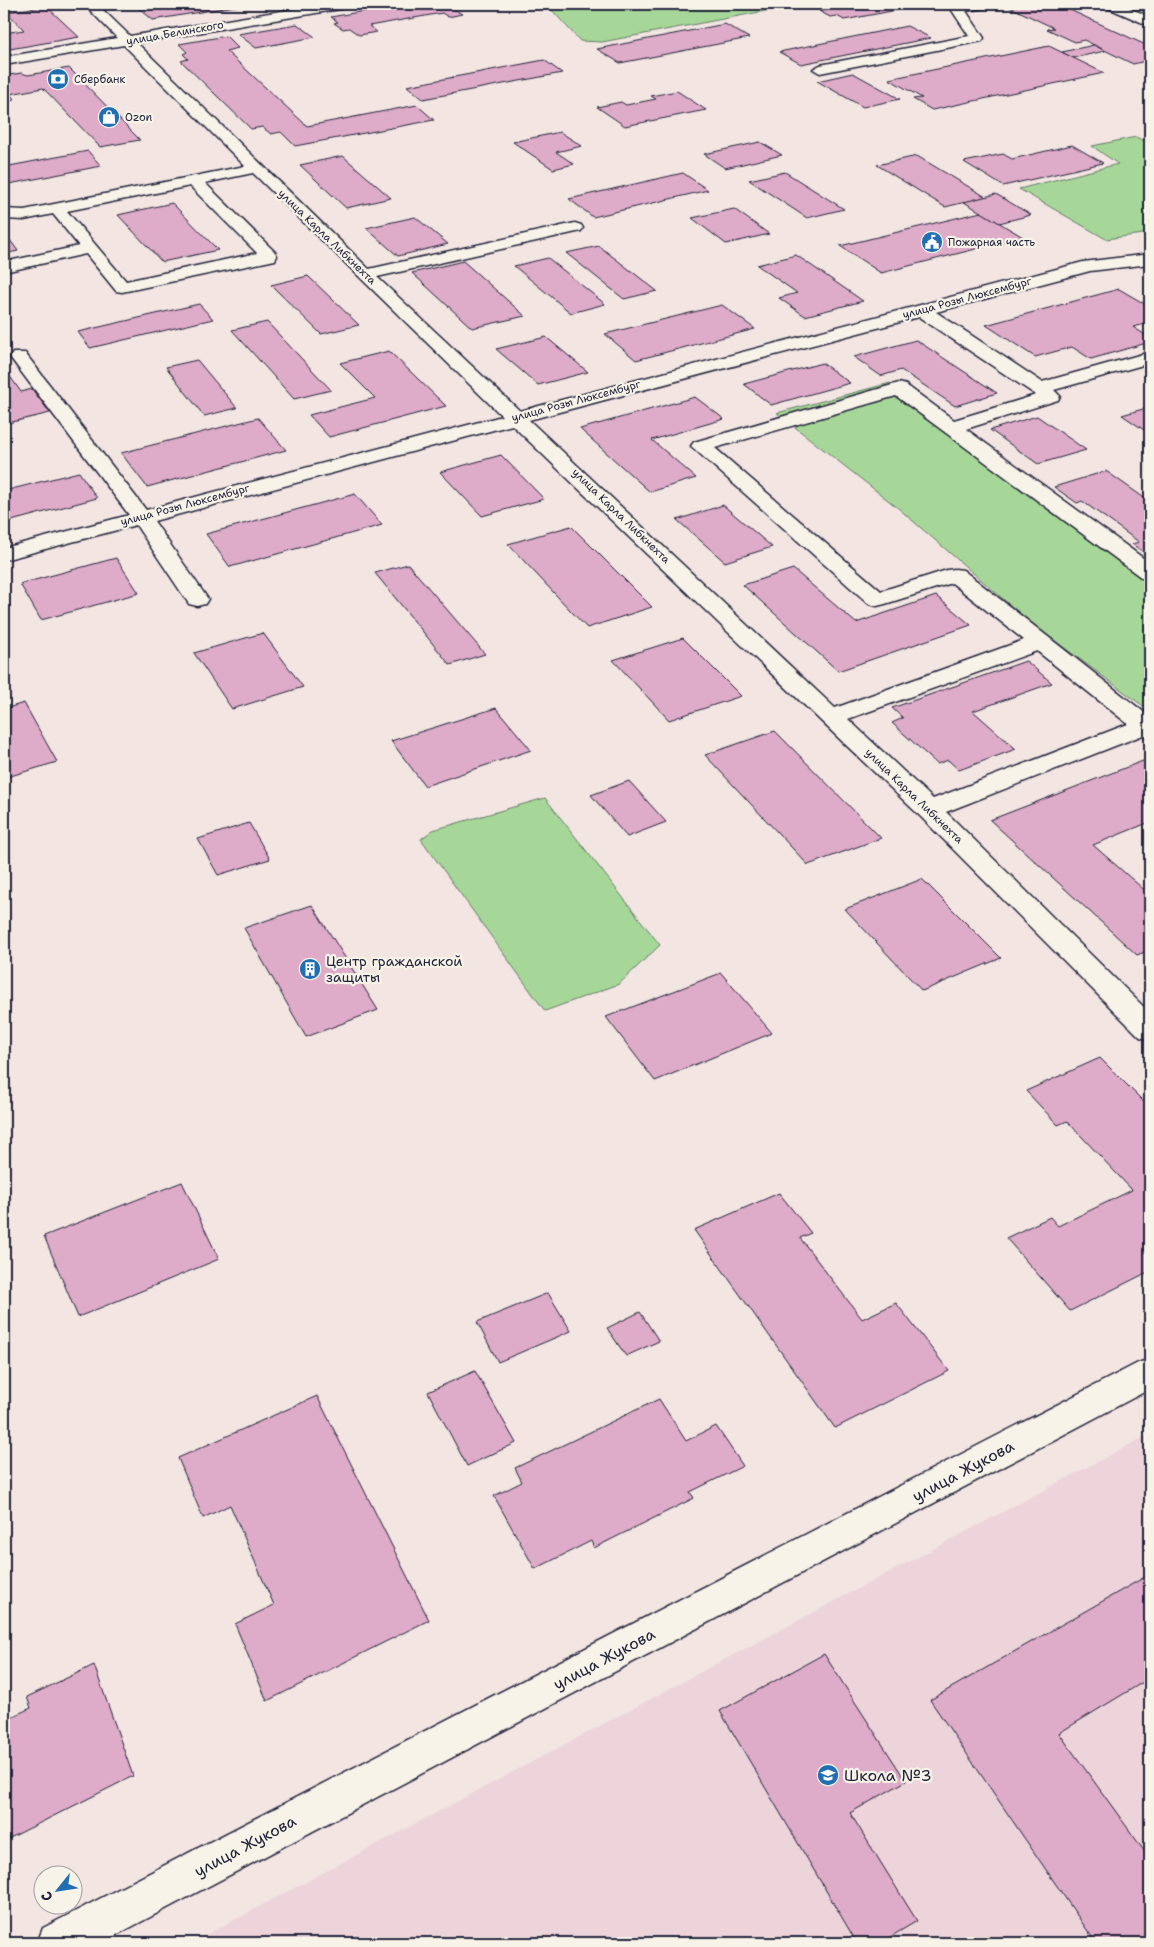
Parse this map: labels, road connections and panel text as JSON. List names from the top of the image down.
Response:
{
  "streets": {
    "street": [
      "улица Белинского",
      "улица Карла Либкнехта",
      "улица Розы Люксембург",
      "улица Жукова"
    ]
  },
  "crossings": [
    ["улица Белинского", "улица Карла Либкнехта"],
    ["улица Карла Либкнехта", "улица Розы Люксембург"]
  ],
  "places": {
    "bank": ["Сбербанк"],
    "shop": ["Ozon"],
    "public building": ["Пожарная часть"],
    "building": ["Центр гражданской защиты"],
    "school or university": ["Школа №3"]
  },
  "north": "bottom left"
}
